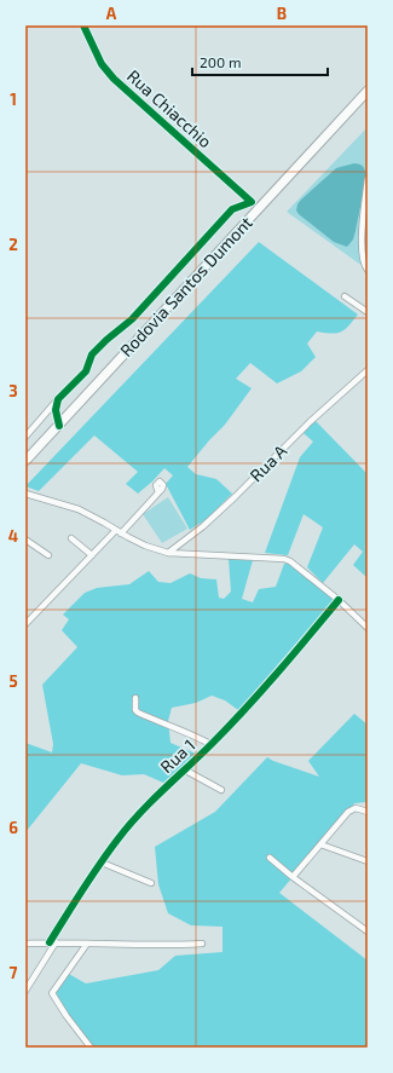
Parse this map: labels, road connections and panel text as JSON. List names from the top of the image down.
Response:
{
  "streets": {
    "highway": ["Rodovia Santos Dumont"],
    "street": ["Rua Chiacchio", "Rua A", "Rua 1"]
  },
  "scale_bar": "200 m",
  "grid": {
    "columns": ["A", "B"],
    "rows": [
      "1",
      "2",
      "3",
      "4",
      "5",
      "6",
      "7"
    ]
  }
}
